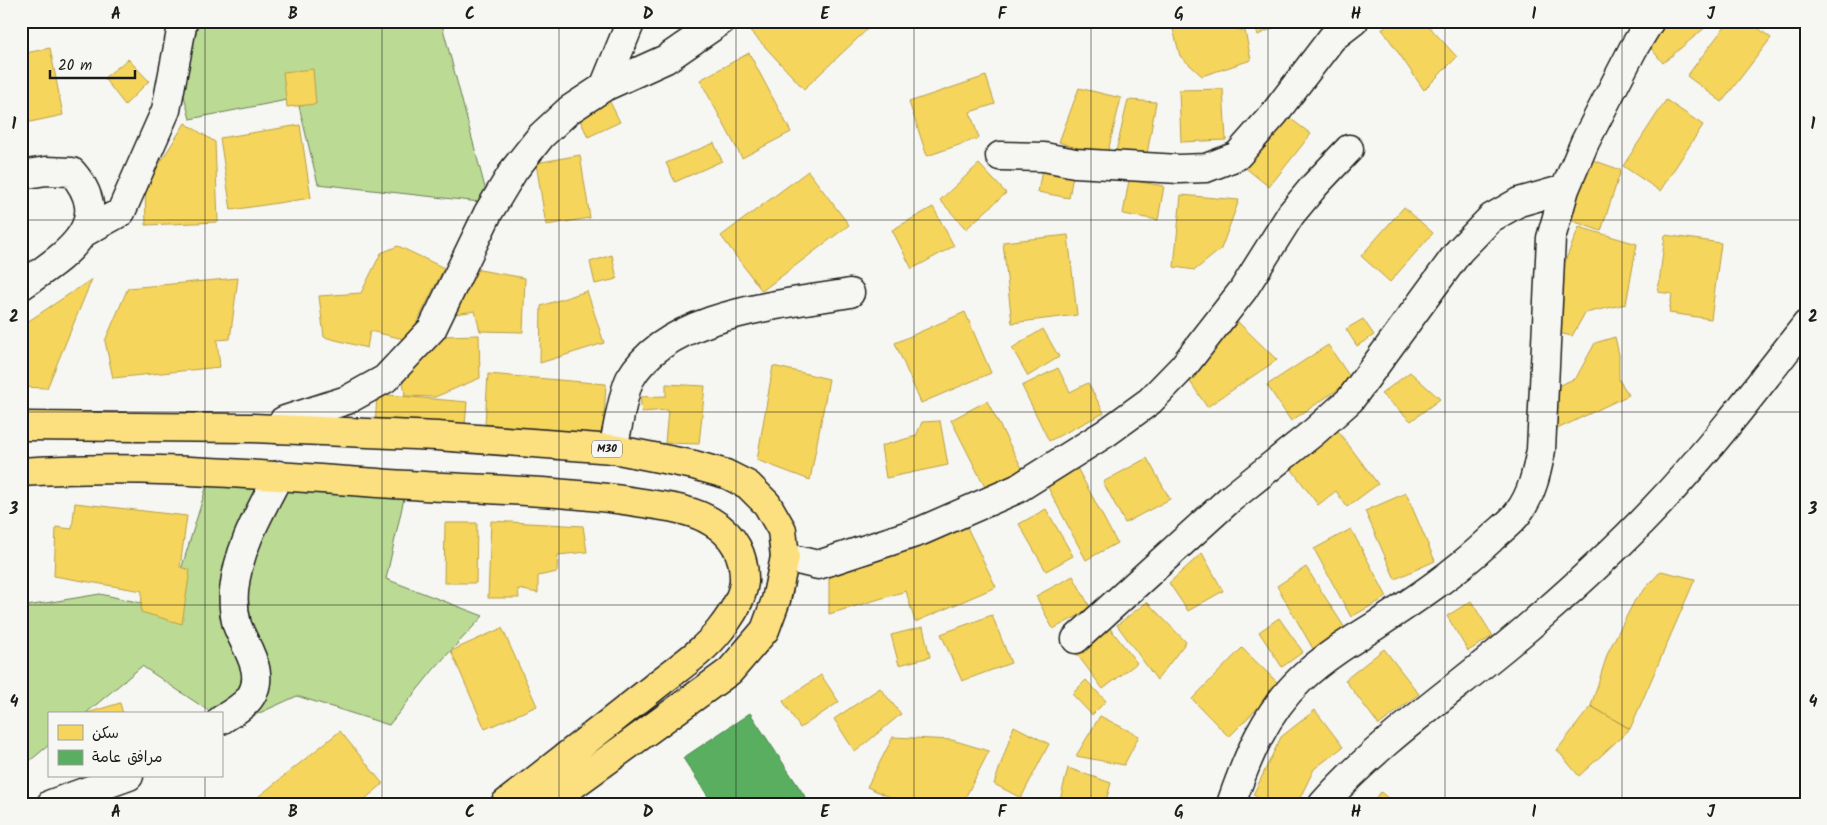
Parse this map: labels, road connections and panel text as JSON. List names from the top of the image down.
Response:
{
  "streets": {
    "highway": ["M30"]
  },
  "legend": ["سكن", "مرافق عامة"],
  "scale_bar": "20 m",
  "grid": {
    "columns": [
      "A",
      "B",
      "C",
      "D",
      "E",
      "F",
      "G",
      "H",
      "I",
      "J"
    ],
    "rows": [
      "1",
      "2",
      "3",
      "4"
    ]
  }
}
